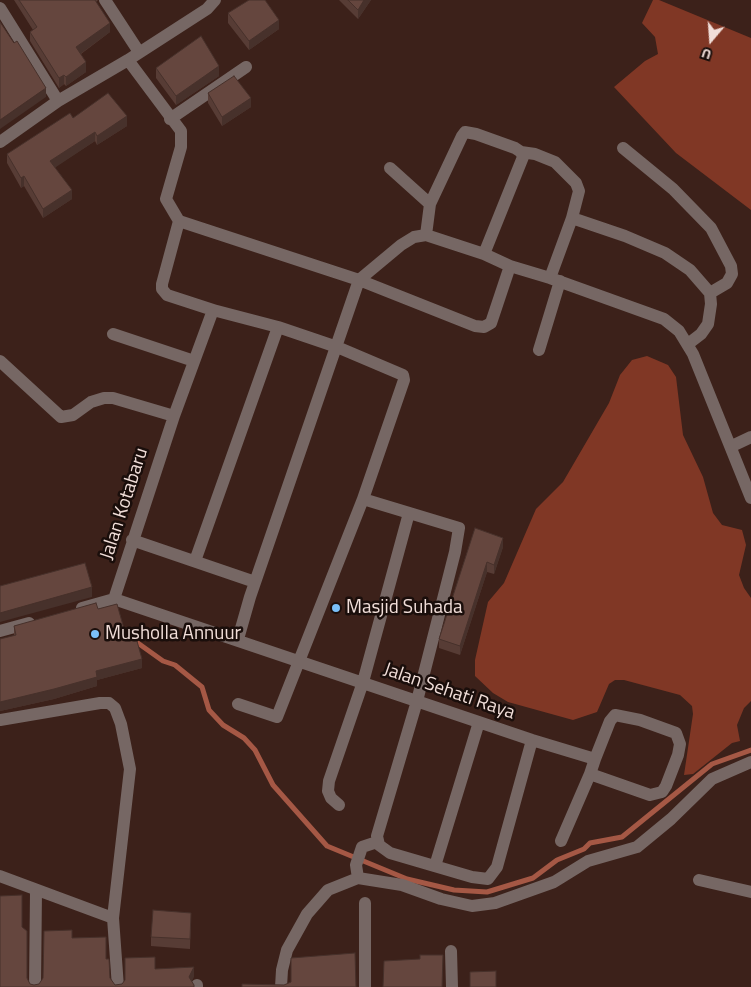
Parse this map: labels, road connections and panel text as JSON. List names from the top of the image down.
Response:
{
  "streets": {
    "street": ["Jalan Kotabaru", "Jalan Sehati Raya"]
  },
  "crossings": [
    ["Jalan Kotabaru", "Jalan Sehati Raya"]
  ],
  "places": ["Masjid Suhada", "Musholla Annuur"],
  "north": "bottom"
}
